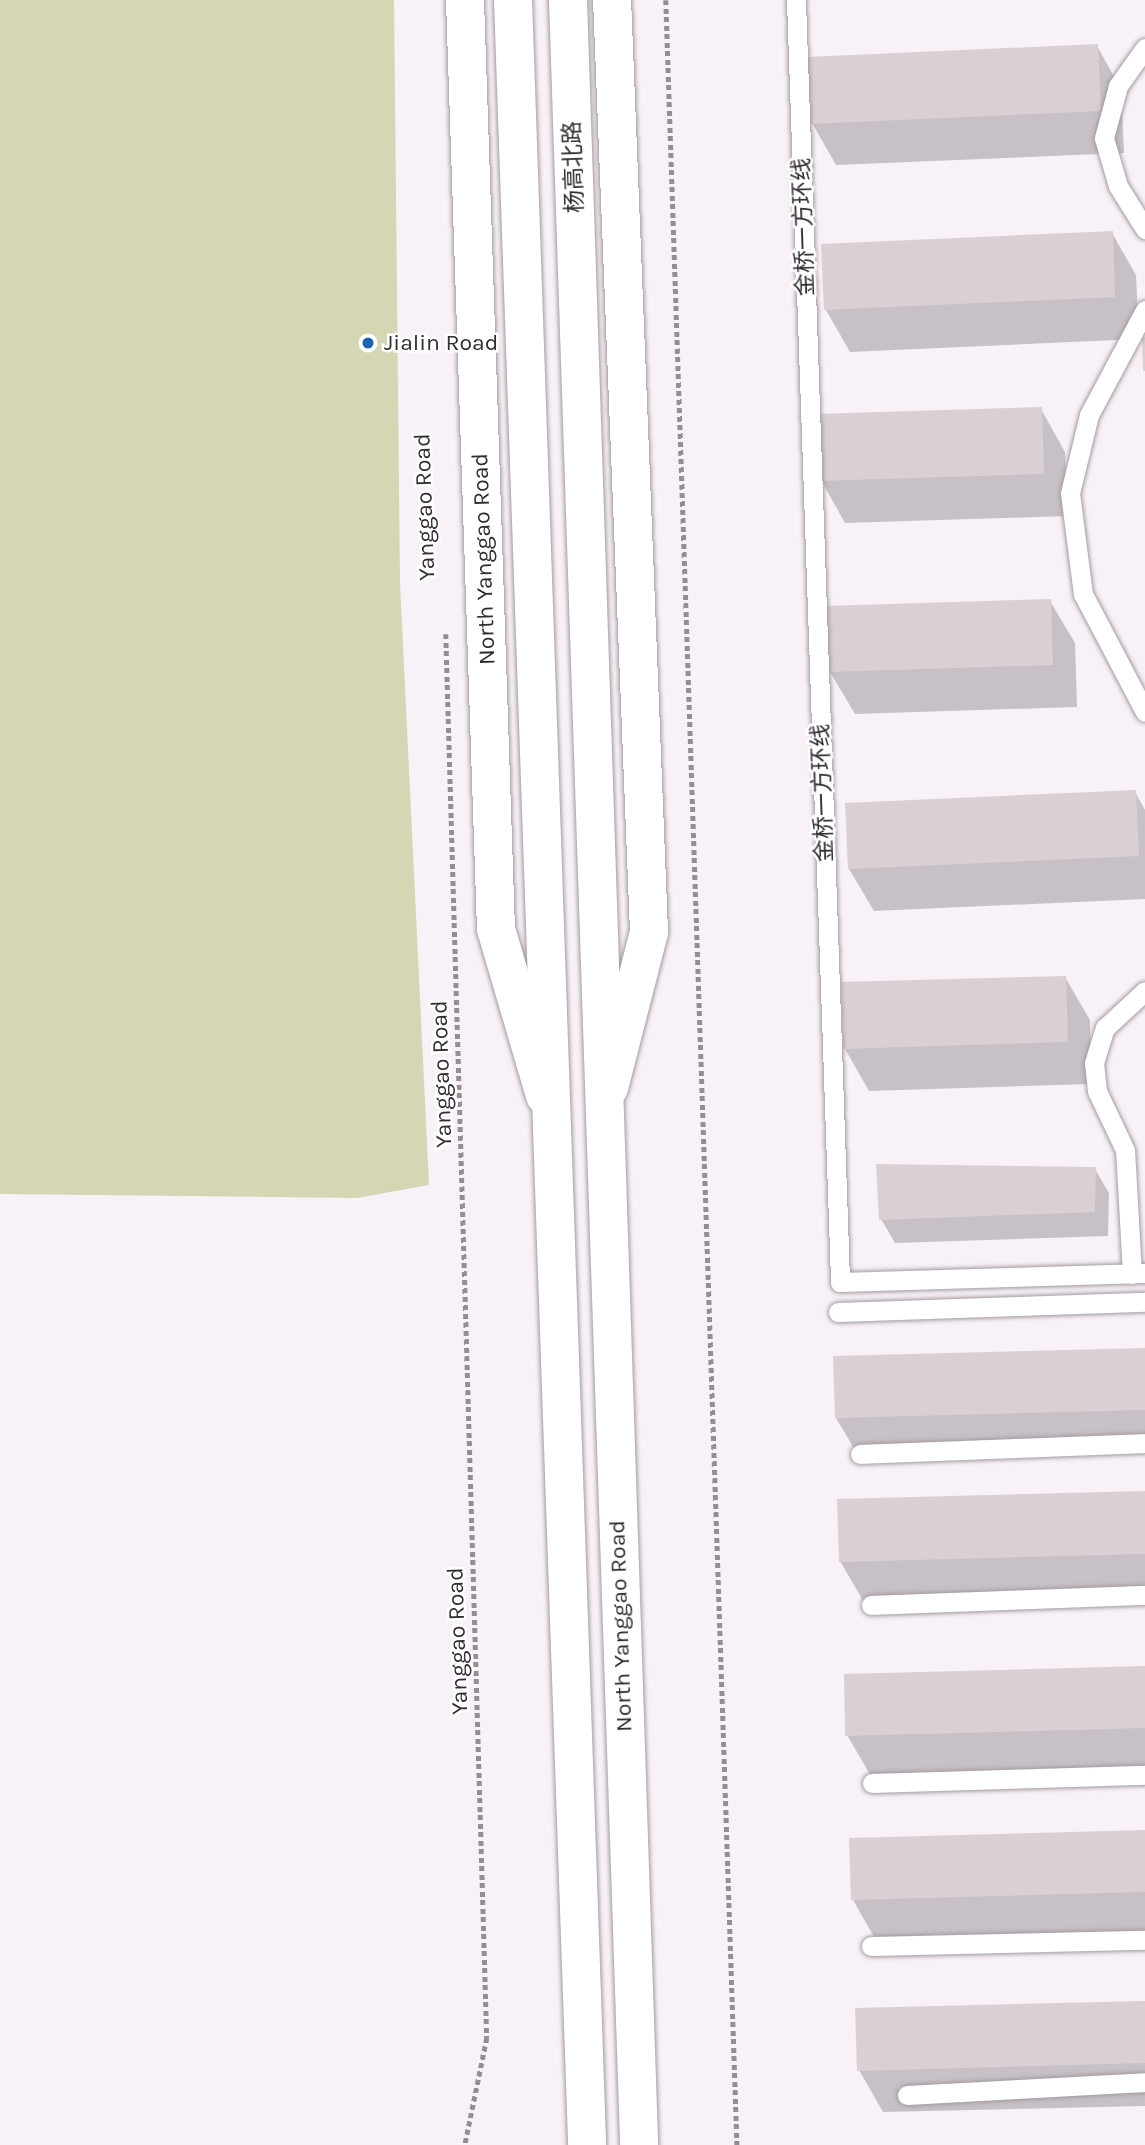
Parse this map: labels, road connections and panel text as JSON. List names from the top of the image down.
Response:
{
  "streets": {
    "main road": ["杨高北路", "North Yanggao Road"],
    "lane": ["金桥一方环线"],
    "path": ["Yanggao Road"]
  },
  "crossings": [
    ["杨高北路", "North Yanggao Road"]
  ],
  "places": ["Jialin Road"]
}
